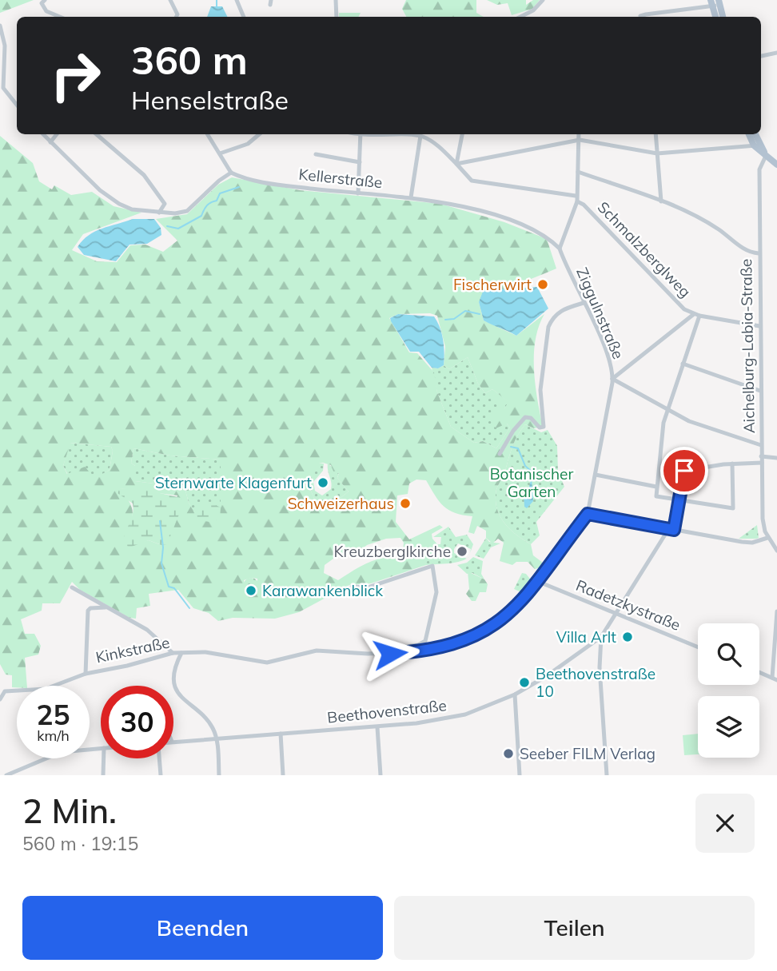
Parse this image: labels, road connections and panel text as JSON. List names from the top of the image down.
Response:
{
  "streets": {
    "street": [
      "Kellerstraße",
      "Schmalzberglweg",
      "Ziggulnstraße",
      "Aichelburg-Labia-Straße",
      "Radetzkystraße",
      "Kinkstraße",
      "Beethovenstraße"
    ]
  },
  "crossings": [
    ["Kellerstraße", "Ziggulnstraße"],
    ["Schmalzberglweg", "Aichelburg-Labia-Straße"],
    ["Ziggulnstraße", "Aichelburg-Labia-Straße"],
    ["Radetzkystraße", "Kinkstraße"],
    ["Radetzkystraße", "Beethovenstraße"]
  ],
  "parks": ["Botanischer Garten"],
  "places": [
    "Fischerwirt",
    "Sternwarte Klagenfurt",
    "Schweizerhaus",
    "Kreuzberglkirche",
    "Karawankenblick",
    "Villa Arlt",
    "Beethovenstraße 10",
    "Seeber FILM Verlag"
  ],
  "page": {
    "turn": ["360 m", "Henselstraße"],
    "speed": "25 km/h",
    "limit": "30",
    "heading": ["2 Min.", "560 m · 19:15"],
    "buttons": ["Beenden", "Teilen"]
  }
}
